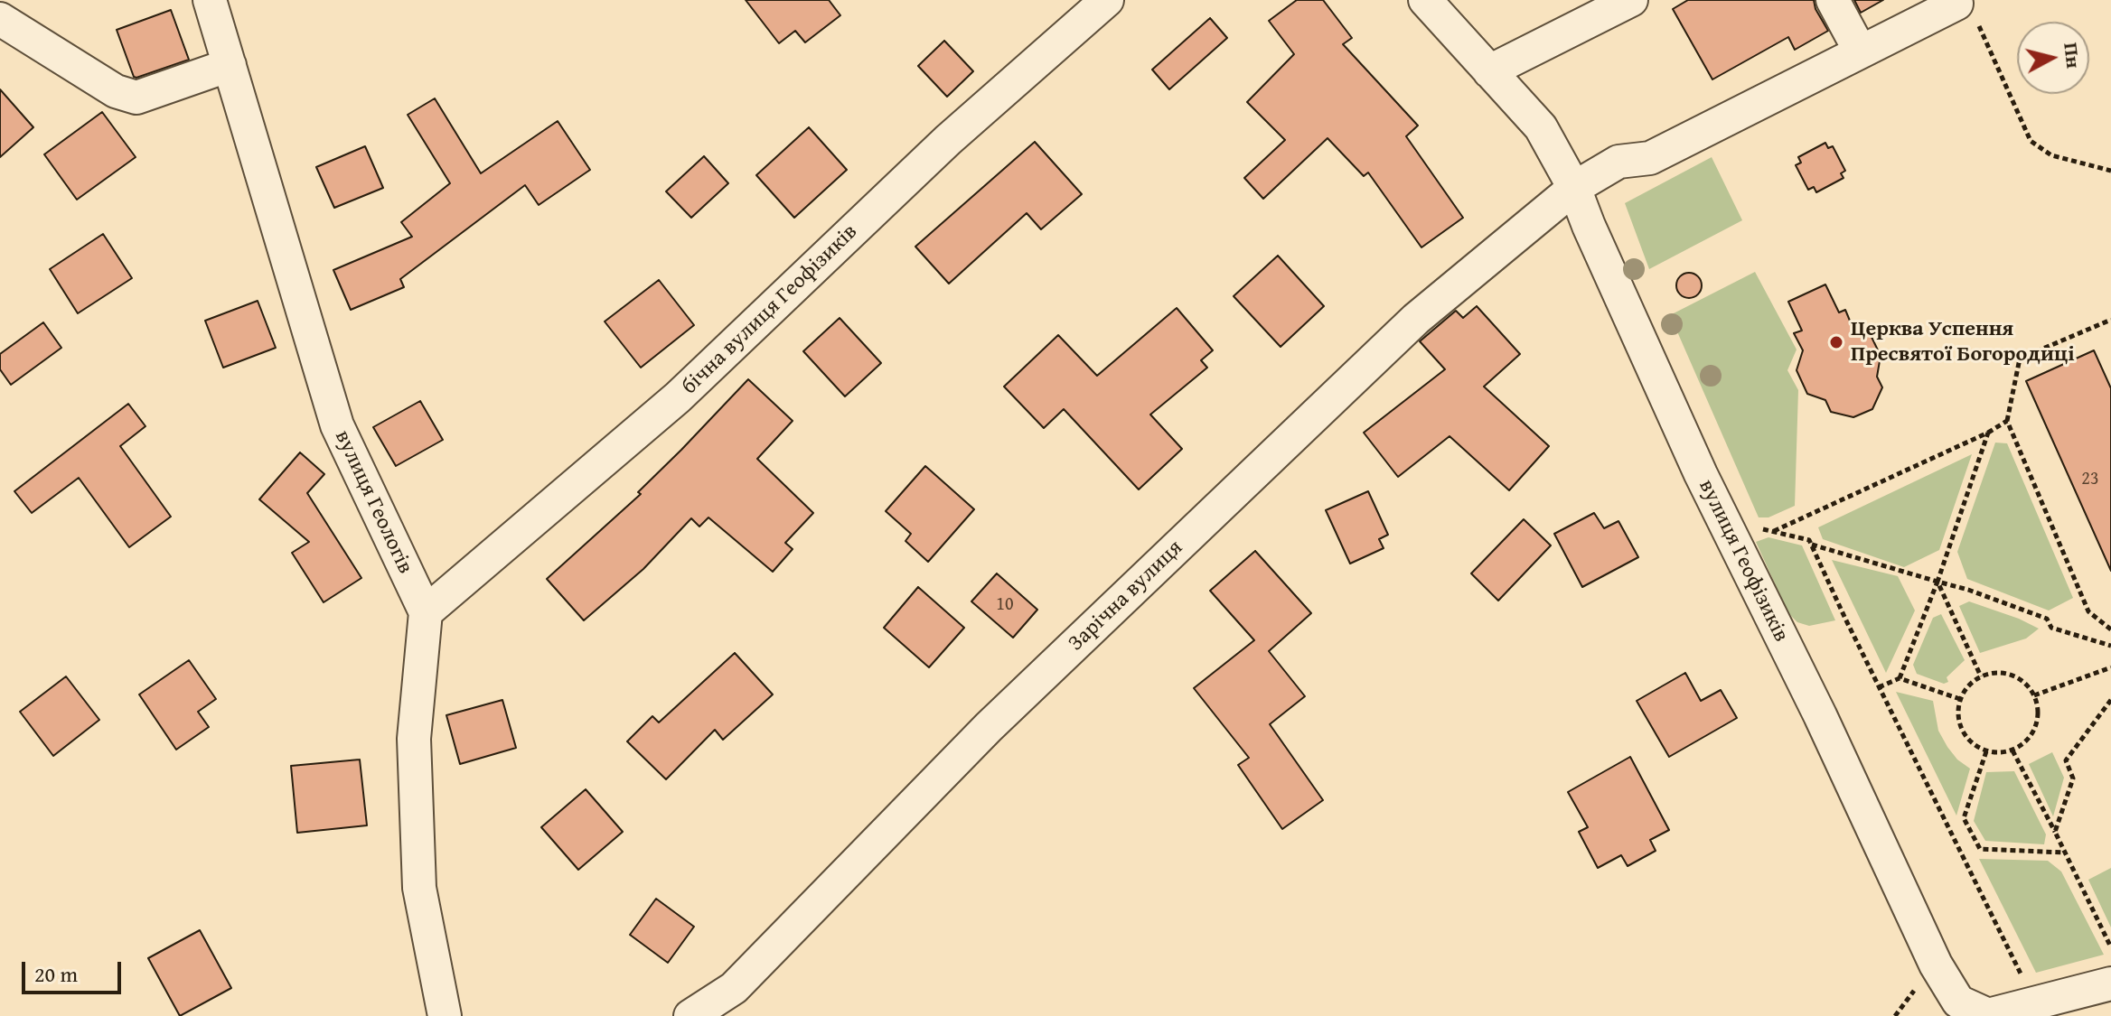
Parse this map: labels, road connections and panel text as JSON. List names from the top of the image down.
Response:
{
  "streets": {
    "street": [
      "бічна вулиця Геофізиків",
      "вулиця Геологів",
      "вулиця Геофізиків",
      "Зарічна вулиця"
    ]
  },
  "crossings": [
    ["бічна вулиця Геофізиків", "вулиця Геологів"],
    ["вулиця Геофізиків", "Зарічна вулиця"]
  ],
  "places": ["Церква Успення Пресвятої Богородиці"],
  "house_numbers": ["23", "10"],
  "scale_bar": "20 m",
  "north": "right"
}
